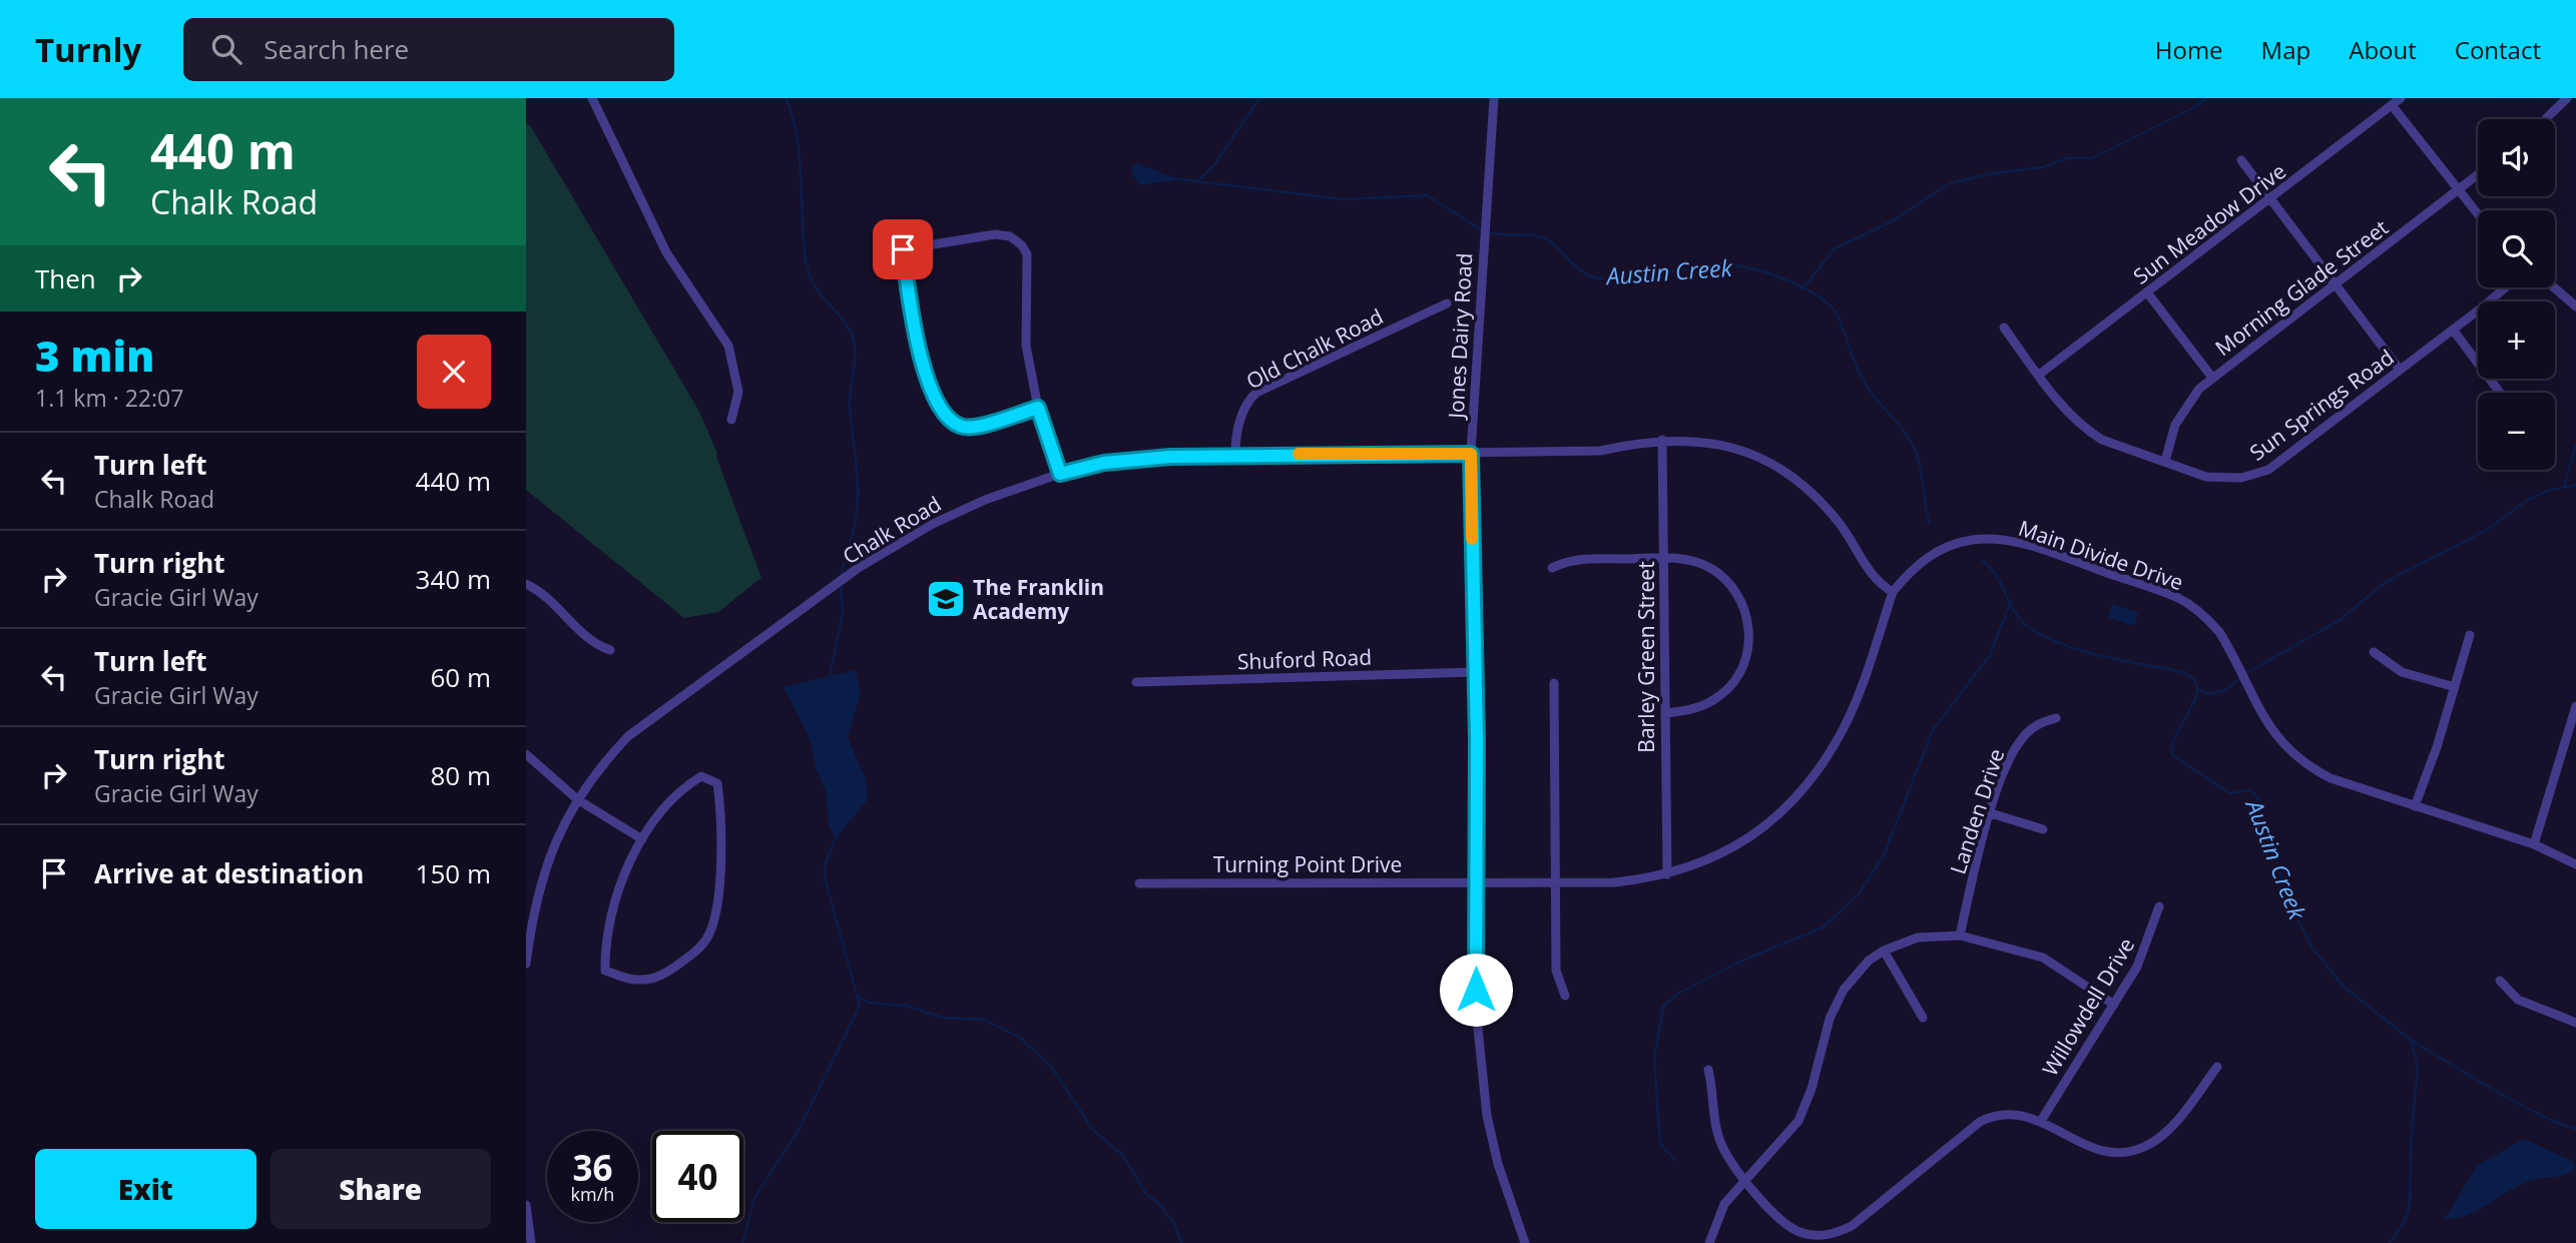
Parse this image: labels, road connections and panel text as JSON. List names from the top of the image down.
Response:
{
  "streets": {
    "street": [
      "Sun Meadow Drive",
      "Morning Glade Street",
      "Jones Dairy Road",
      "Old Chalk Road",
      "Sun Springs Road",
      "Chalk Road",
      "Main Divide Drive",
      "Barley Green Street",
      "Shuford Road",
      "Landen Drive",
      "Turning Point Drive",
      "Willowdell Drive"
    ]
  },
  "crossings": [
    ["Sun Meadow Drive", "Sun Springs Road"],
    ["Morning Glade Street", "Sun Springs Road"],
    ["Jones Dairy Road", "Chalk Road"],
    ["Jones Dairy Road", "Main Divide Drive"],
    ["Jones Dairy Road", "Shuford Road"],
    ["Jones Dairy Road", "Turning Point Drive"],
    ["Old Chalk Road", "Chalk Road"],
    ["Chalk Road", "Main Divide Drive"],
    ["Chalk Road", "Barley Green Street"],
    ["Main Divide Drive", "Barley Green Street"],
    ["Main Divide Drive", "Turning Point Drive"]
  ],
  "water": ["Austin Creek"],
  "places": {
    "school or university": ["The Franklin Academy"]
  },
  "page": {
    "header": "Turnly",
    "search": "Search here",
    "nav": [
      "Home",
      "Map",
      "About",
      "Contact"
    ],
    "turn": ["440 m", "Chalk Road"],
    "map_buttons": ["+", "−"],
    "then": "Then",
    "heading": ["3 min", "1.1 km · 22:07"],
    "list": [
      {
        "name": "Turn left",
        "note": "Chalk Road",
        "value": "440 m"
      },
      {
        "name": "Turn right",
        "note": "Gracie Girl Way",
        "value": "340 m"
      },
      {
        "name": "Turn left",
        "note": "Gracie Girl Way",
        "value": "60 m"
      },
      {
        "name": "Turn right",
        "note": "Gracie Girl Way",
        "value": "80 m"
      },
      {
        "name": "Arrive at destination",
        "value": "150 m"
      }
    ],
    "speed": "36 km/h",
    "limit": "40",
    "buttons": ["Exit", "Share"]
  }
}
